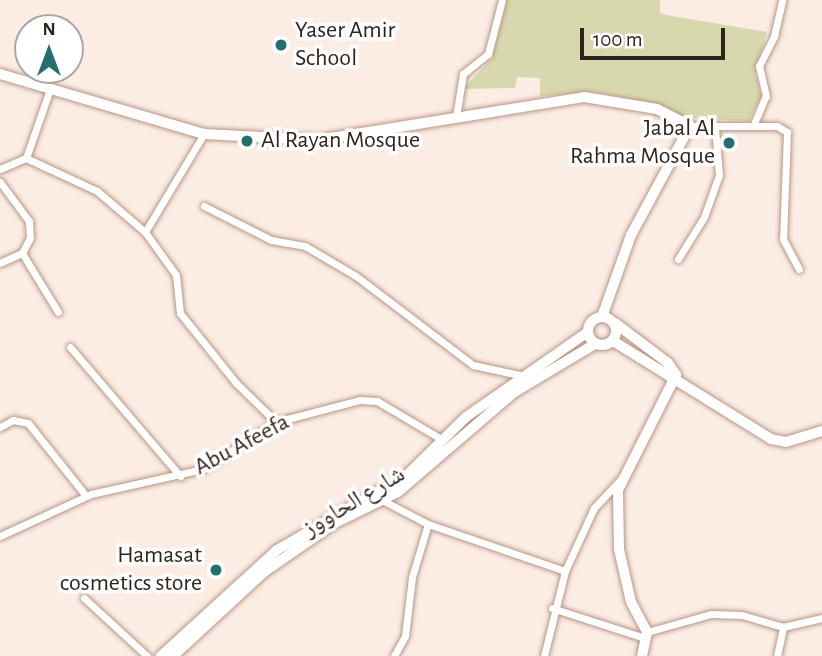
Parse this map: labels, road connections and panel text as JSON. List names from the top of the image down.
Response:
{
  "streets": {
    "main road": ["شارع الحاووز"],
    "street": ["Abu Afeefa"]
  },
  "crossings": [
    ["Abu Afeefa", "شارع الحاووز"]
  ],
  "places": [
    "Yaser Amir School",
    "Al Rayan Mosque",
    "Jabal Al Rahma Mosque",
    "Hamasat cosmetics store"
  ],
  "scale_bar": "100 m",
  "north": "top"
}
